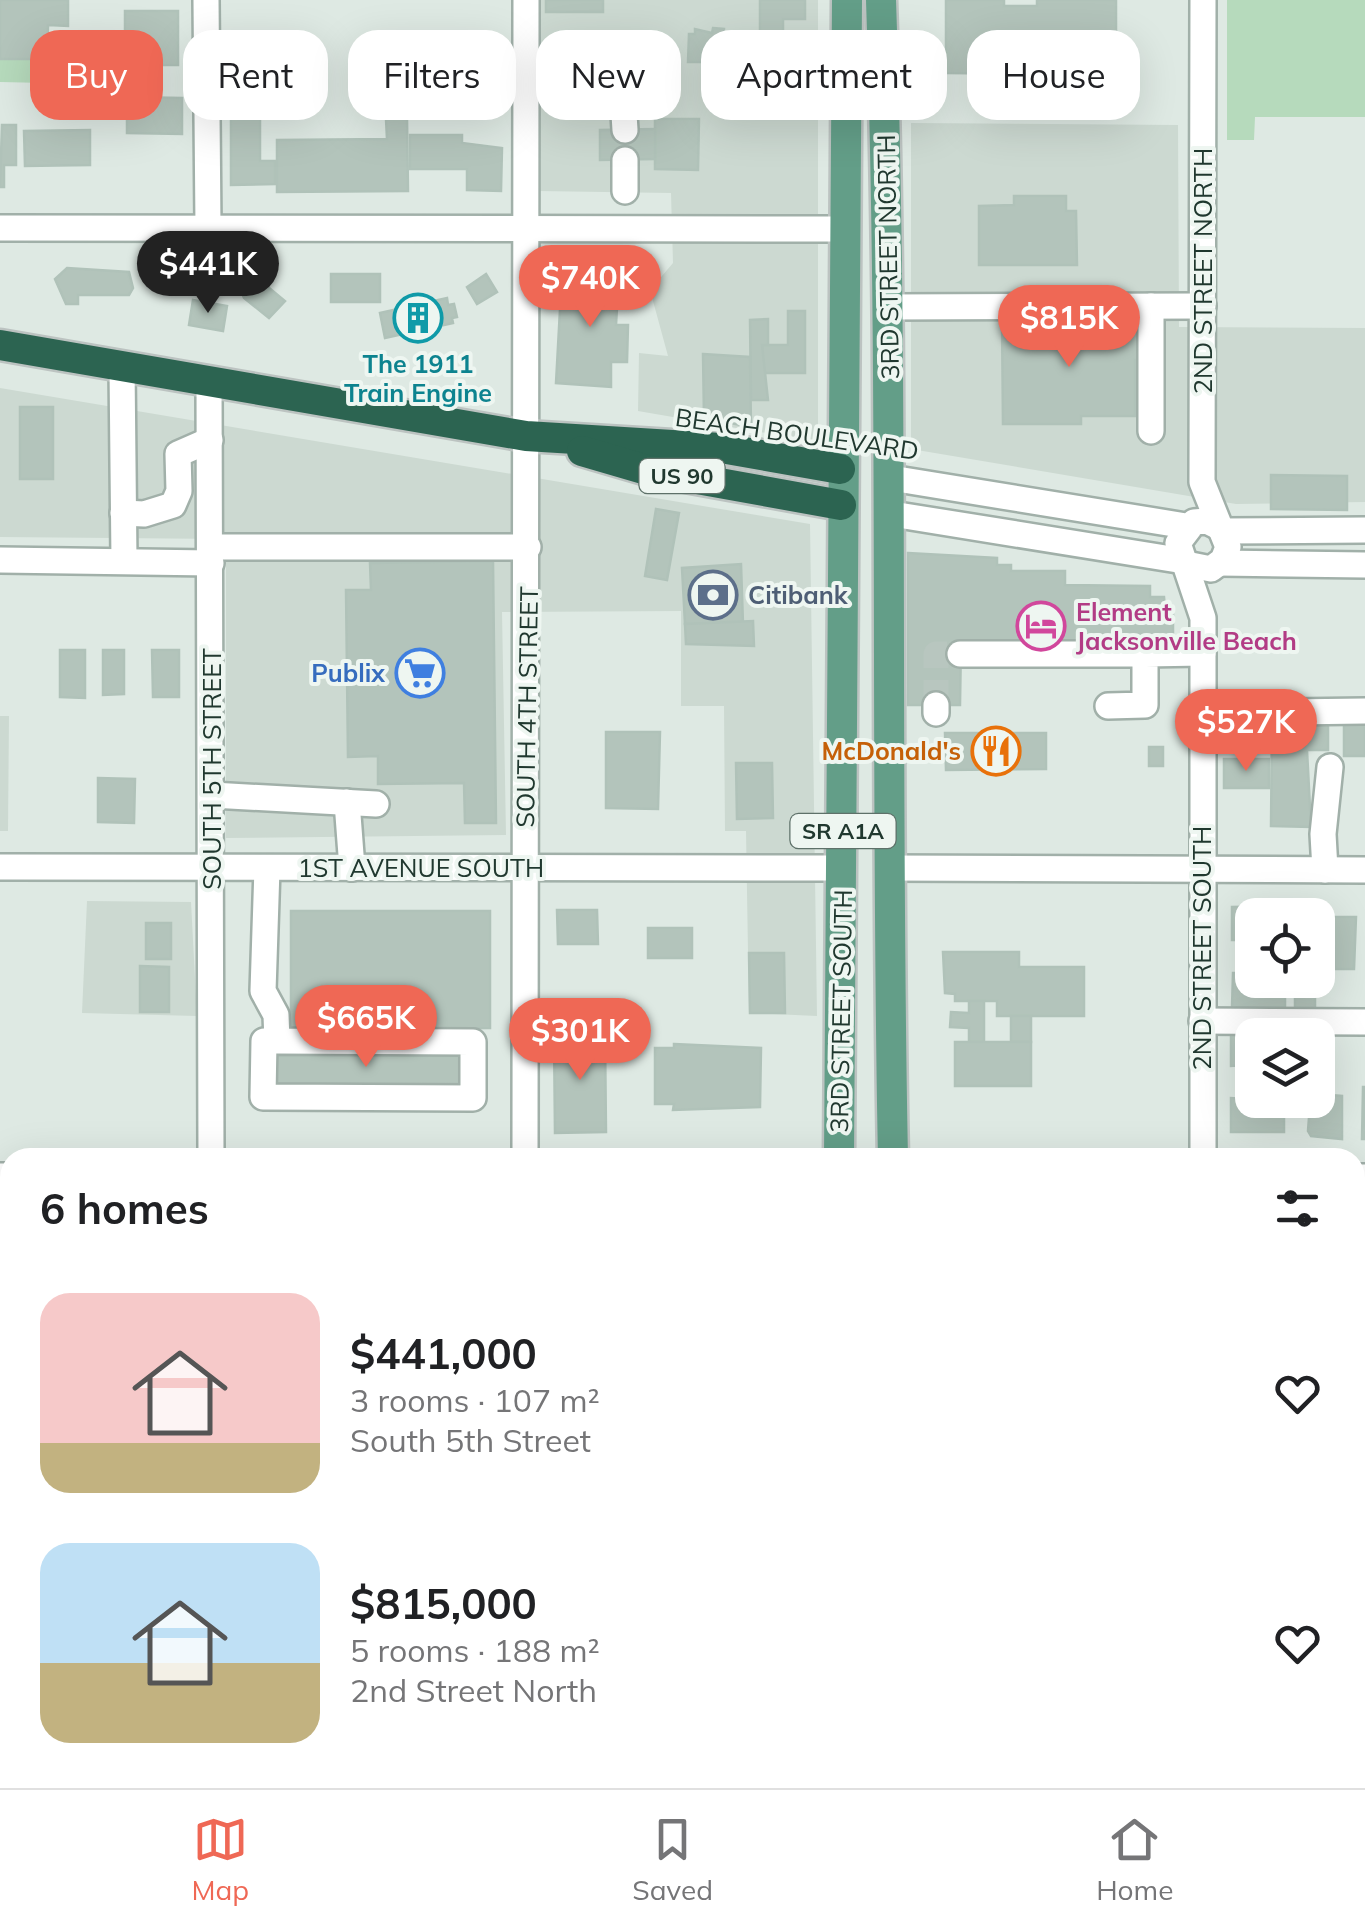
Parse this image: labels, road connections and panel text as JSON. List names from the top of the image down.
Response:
{
  "streets": {
    "highway": ["BEACH BOULEVARD", "US 90"],
    "main road": ["3RD STREET NORTH", "SR A1A", "3RD STREET SOUTH"],
    "street": [
      "2ND STREET NORTH",
      "SOUTH 4TH STREET",
      "SOUTH 5TH STREET",
      "1ST AVENUE SOUTH",
      "2ND STREET SOUTH"
    ]
  },
  "crossings": [
    ["3RD STREET NORTH", "BEACH BOULEVARD"],
    ["3RD STREET NORTH", "US 90"],
    ["3RD STREET NORTH", "3RD STREET SOUTH"],
    ["BEACH BOULEVARD", "US 90"],
    ["BEACH BOULEVARD", "SOUTH 4TH STREET"],
    ["US 90", "SOUTH 4TH STREET"],
    ["US 90", "SOUTH 5TH STREET"],
    ["US 90", "3RD STREET SOUTH"],
    ["SOUTH 4TH STREET", "1ST AVENUE SOUTH"],
    ["SOUTH 5TH STREET", "1ST AVENUE SOUTH"],
    ["1ST AVENUE SOUTH", "3RD STREET SOUTH"]
  ],
  "places": {
    "building": ["The 1911 Train Engine"],
    "bank": ["Citibank"],
    "hotel": ["Element Jacksonville Beach"],
    "supermarket": ["Publix"],
    "restaurant": ["McDonald's"]
  },
  "page": {
    "chip": [
      "Buy",
      "Rent",
      "Filters",
      "New",
      "Apartment",
      "House"
    ],
    "price": [
      "$441K",
      "$740K",
      "$815K",
      "$527K",
      "$665K",
      "$301K"
    ],
    "heading": "6 homes",
    "list": [
      {
        "name": "$441,000",
        "note": "3 rooms · 107 m² · South 5th Street"
      },
      {
        "name": "$815,000",
        "note": "5 rooms · 188 m² · 2nd Street North"
      }
    ],
    "tabs": ["Map", "Saved", "Home"]
  }
}
